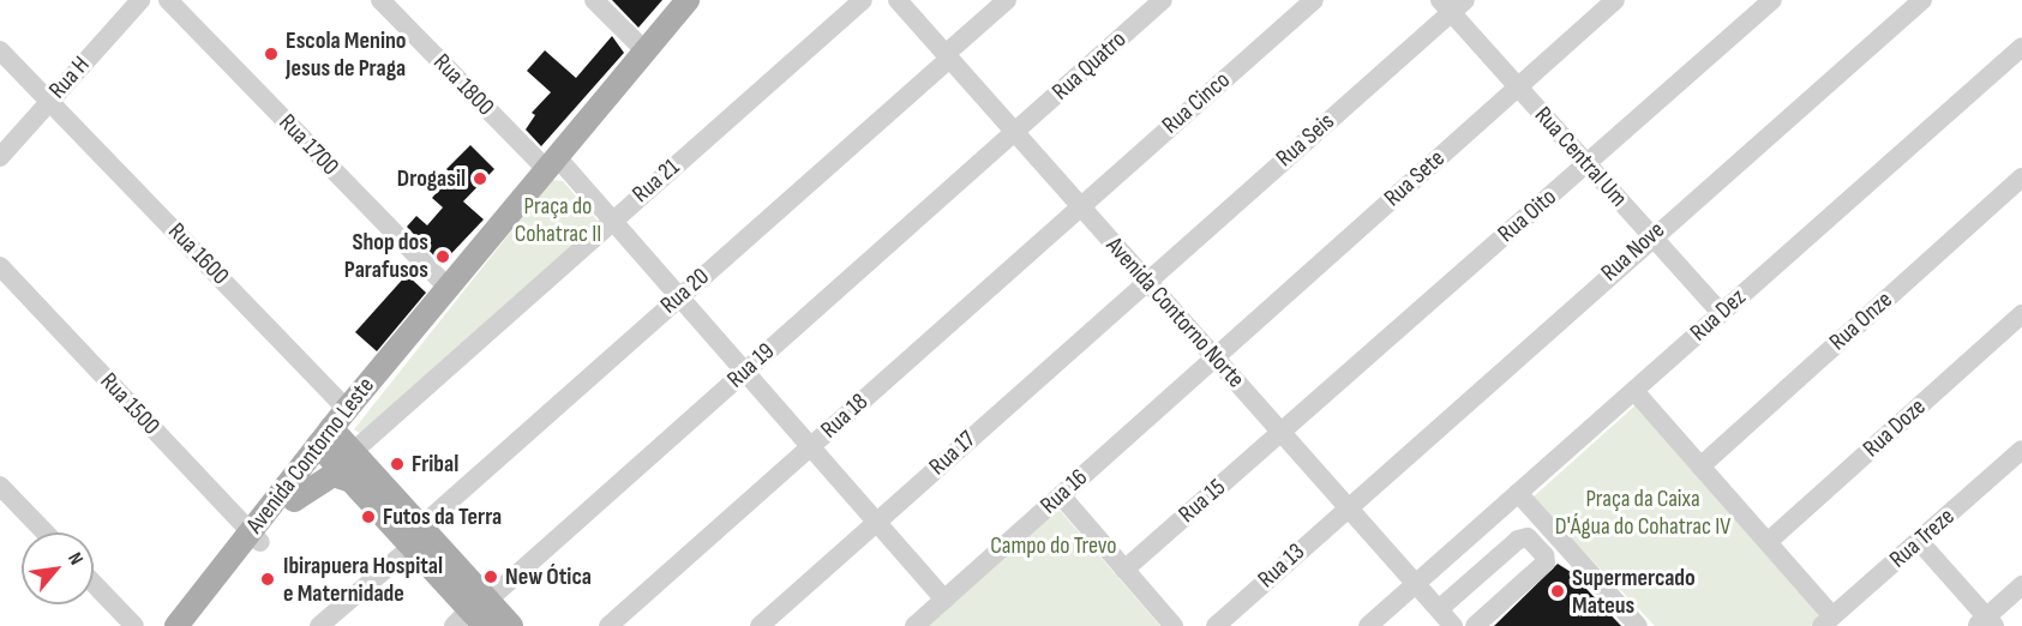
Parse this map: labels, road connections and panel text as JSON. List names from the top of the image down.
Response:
{
  "streets": {
    "main road": ["Avenida Contorno Leste"],
    "street": [
      "Rua Quatro",
      "Rua H",
      "Rua 1800",
      "Rua Cinco",
      "Rua Seis",
      "Rua 1700",
      "Rua Central Um",
      "Rua Sete",
      "Rua 21",
      "Rua Oito",
      "Rua Nove",
      "Rua 1600",
      "Rua 20",
      "Avenida Contorno Norte",
      "Rua Dez",
      "Rua Onze",
      "Rua 19",
      "Rua 1500",
      "Rua 18",
      "Rua Doze",
      "Rua 17",
      "Rua 16",
      "Rua 15",
      "Rua Treze",
      "Rua 13"
    ]
  },
  "crossings": [
    ["Rua Quatro", "Avenida Contorno Norte"],
    ["Rua Quatro", "Rua 19"],
    ["Rua H", "Rua 1600"],
    ["Rua 1800", "Rua 21"],
    ["Rua 1800", "Rua 20"],
    ["Rua 1800", "Rua 19"],
    ["Rua 1800", "Rua 18"],
    ["Rua 1800", "Rua 17"],
    ["Rua 1800", "Avenida Contorno Leste"],
    ["Rua 1800", "Rua 16"],
    ["Rua Cinco", "Avenida Contorno Norte"],
    ["Rua Cinco", "Rua 18"],
    ["Rua Seis", "Rua Central Um"],
    ["Rua Seis", "Avenida Contorno Norte"],
    ["Rua Seis", "Rua 17"],
    ["Rua 1700", "Avenida Contorno Leste"],
    ["Rua Central Um", "Rua Sete"],
    ["Rua Central Um", "Rua Oito"],
    ["Rua Central Um", "Rua Nove"],
    ["Rua Central Um", "Rua Dez"],
    ["Rua Sete", "Avenida Contorno Norte"],
    ["Rua Sete", "Rua 16"],
    ["Rua 21", "Avenida Contorno Leste"],
    ["Rua Oito", "Avenida Contorno Norte"],
    ["Rua Oito", "Rua 15"],
    ["Rua Nove", "Avenida Contorno Norte"],
    ["Rua Nove", "Rua 13"],
    ["Rua 1600", "Avenida Contorno Leste"],
    ["Rua 20", "Avenida Contorno Norte"],
    ["Avenida Contorno Norte", "Rua Dez"],
    ["Avenida Contorno Norte", "Rua 19"],
    ["Avenida Contorno Norte", "Rua 18"],
    ["Avenida Contorno Norte", "Rua 17"],
    ["Avenida Contorno Norte", "Rua 16"],
    ["Avenida Contorno Norte", "Rua 15"],
    ["Avenida Contorno Norte", "Rua 13"],
    ["Rua 1500", "Avenida Contorno Leste"]
  ],
  "parks": ["Praça do Cohatrac II", "Praça da Caixa D'Água do Cohatrac IV", "Campo do Trevo"],
  "places": [
    "Escola Menino Jesus de Praga",
    "Drogasil",
    "Shop dos Parafusos",
    "Fribal",
    "Futos da Terra",
    "New Ótica",
    "Ibirapuera Hospital e Maternidade",
    "Supermercado Mateus"
  ],
  "north": "top right"
}
